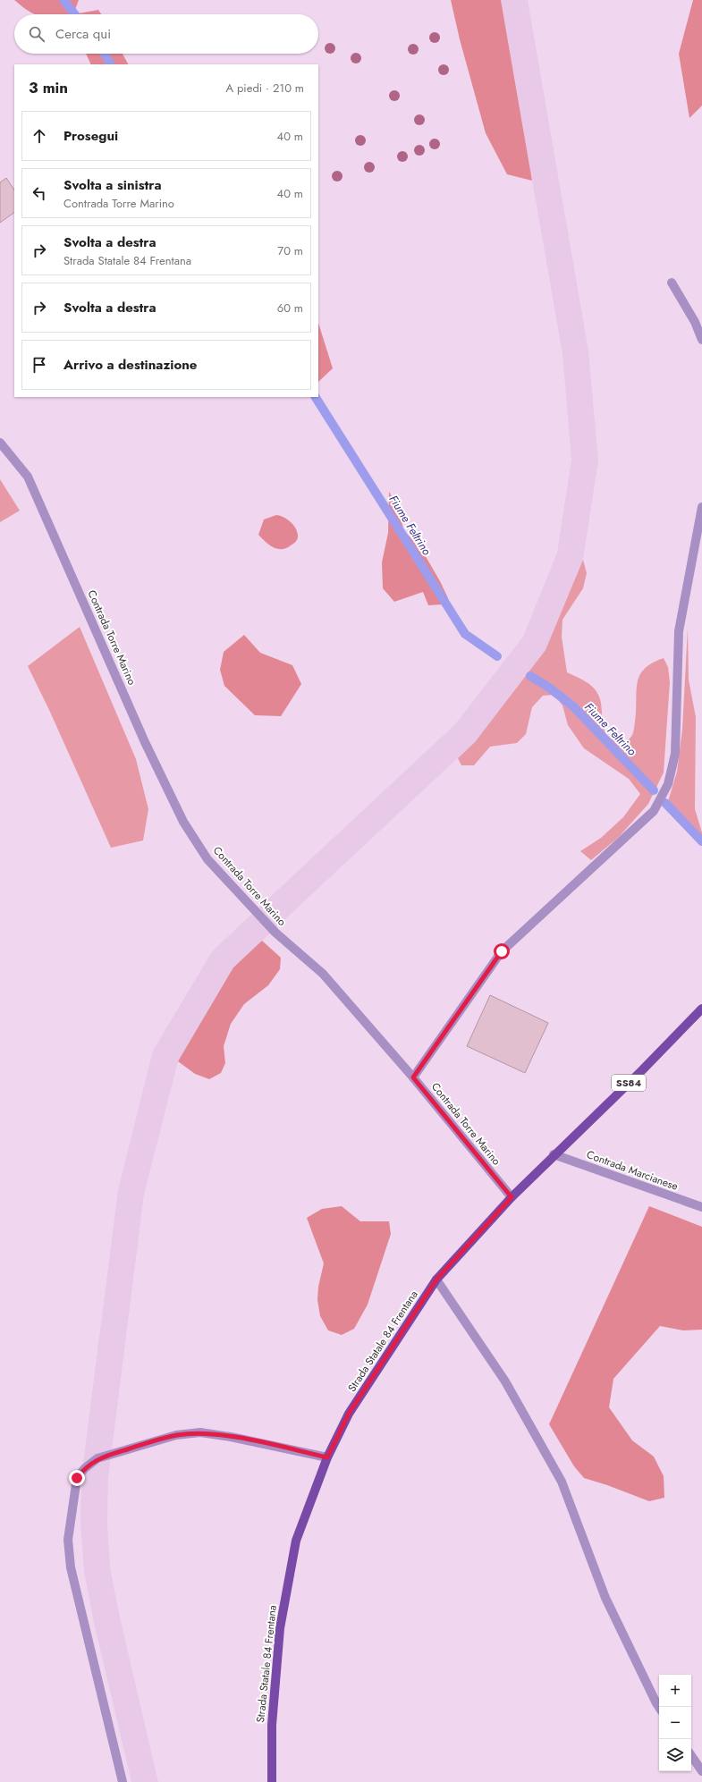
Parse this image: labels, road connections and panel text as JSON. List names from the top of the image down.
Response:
{
  "streets": {
    "main road": ["SS84", "Strada Statale 84 Frentana"],
    "street": ["Contrada Torre Marino", "Contrada Marcianese"]
  },
  "crossings": [
    ["Contrada Torre Marino", "Strada Statale 84 Frentana"],
    ["Contrada Marcianese", "Strada Statale 84 Frentana"]
  ],
  "water": ["Fiume Feltrino"],
  "page": {
    "search": "Cerca qui",
    "heading": ["3 min", "A piedi · 210 m"],
    "list": [
      ["Prosegui", "40 m"],
      ["Svolta a sinistra", "Contrada Torre Marino", "40 m"],
      ["Svolta a destra", "Strada Statale 84 Frentana", "70 m"],
      ["Svolta a destra", "60 m"],
      "Arrivo a destinazione"
    ],
    "map_buttons": ["+", "−"]
  }
}
